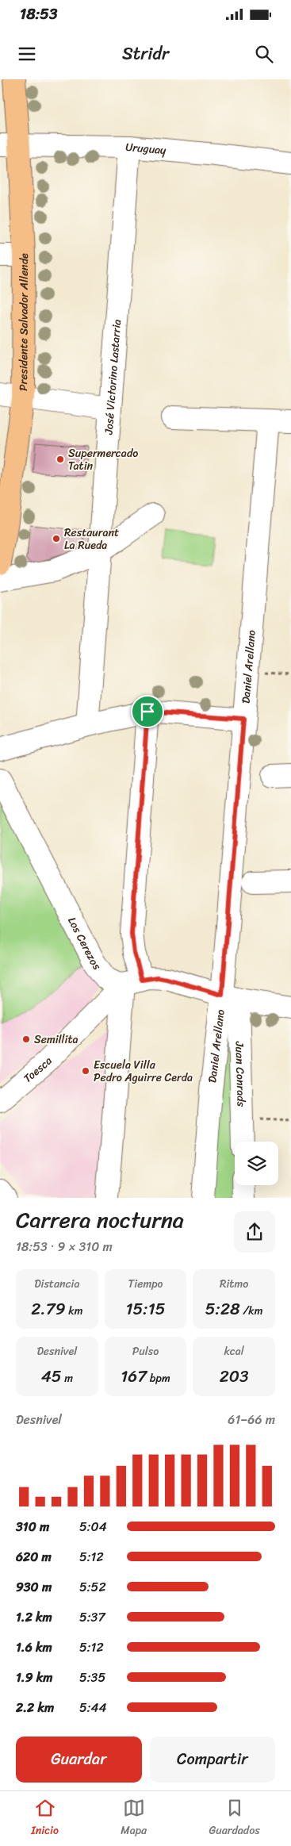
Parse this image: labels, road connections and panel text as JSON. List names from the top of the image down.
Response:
{
  "streets": {
    "main road": ["Presidente Salvador Allende"],
    "street": [
      "Uruguay",
      "José Victorino Lastarria",
      "Daniel Arellano",
      "Los Cerezos",
      "Toesca",
      "Juan Conrads"
    ]
  },
  "crossings": [
    ["Uruguay", "Presidente Salvador Allende"],
    ["Uruguay", "José Victorino Lastarria"],
    ["Daniel Arellano", "Los Cerezos"],
    ["Daniel Arellano", "Juan Conrads"],
    ["Los Cerezos", "Toesca"],
    ["Los Cerezos", "Juan Conrads"]
  ],
  "places": [
    "Supermercado Tatin",
    "Restaurant La Rueda",
    "Semillita",
    "Escuela Villa Pedro Aguirre Cerda"
  ],
  "page": {
    "status": "18:53",
    "header": "Stridr",
    "heading": ["Carrera nocturna", "18:53 · 9 × 310 m"],
    "stats": [
      ["Distancia", "2.79 km"],
      ["Tiempo", "15:15"],
      ["Ritmo", "5:28 /km"],
      ["Desnivel", "45 m"],
      ["Pulso", "167 bpm"],
      ["kcal", "203"]
    ],
    "chart": ["Desnivel", "61–66 m"],
    "list": [
      {
        "name": "310 m",
        "note": "5:04"
      },
      {
        "name": "620 m",
        "note": "5:12"
      },
      {
        "name": "930 m",
        "note": "5:52"
      },
      {
        "name": "1.2 km",
        "note": "5:37"
      },
      {
        "name": "1.6 km",
        "note": "5:12"
      },
      {
        "name": "1.9 km",
        "note": "5:35"
      },
      {
        "name": "2.2 km",
        "note": "5:44"
      }
    ],
    "buttons": ["Guardar", "Compartir"],
    "tabs": ["Inicio", "Mapa", "Guardados"]
  }
}
